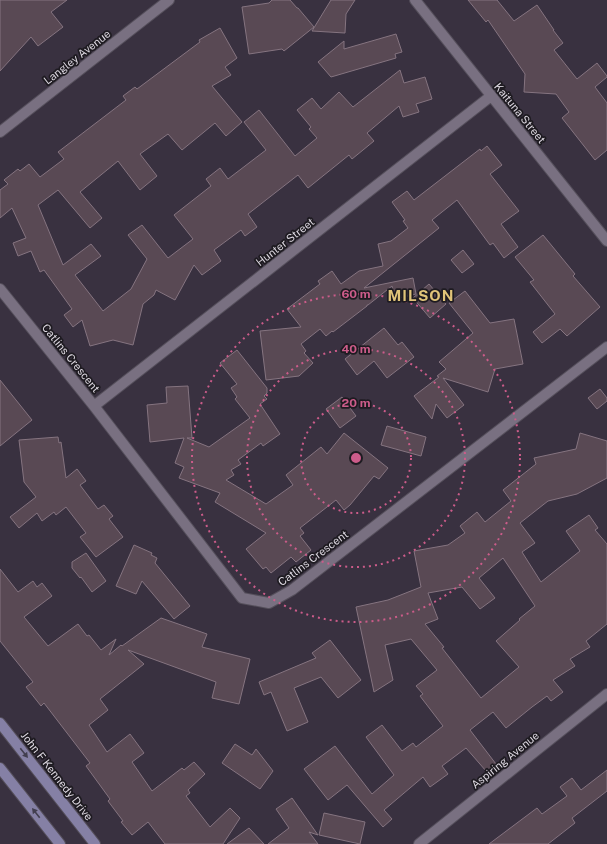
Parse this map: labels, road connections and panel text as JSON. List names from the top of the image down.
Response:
{
  "streets": {
    "main road": ["John F Kennedy Drive"],
    "street": [
      "Langley Avenue",
      "Kaituna Street",
      "Hunter Street",
      "Catlins Crescent",
      "Aspiring Avenue"
    ]
  },
  "crossings": [
    ["Kaituna Street", "Hunter Street"],
    ["Hunter Street", "Catlins Crescent"]
  ],
  "districts": ["MILSON"],
  "rings": ["60 m", "40 m", "20 m"]
}
